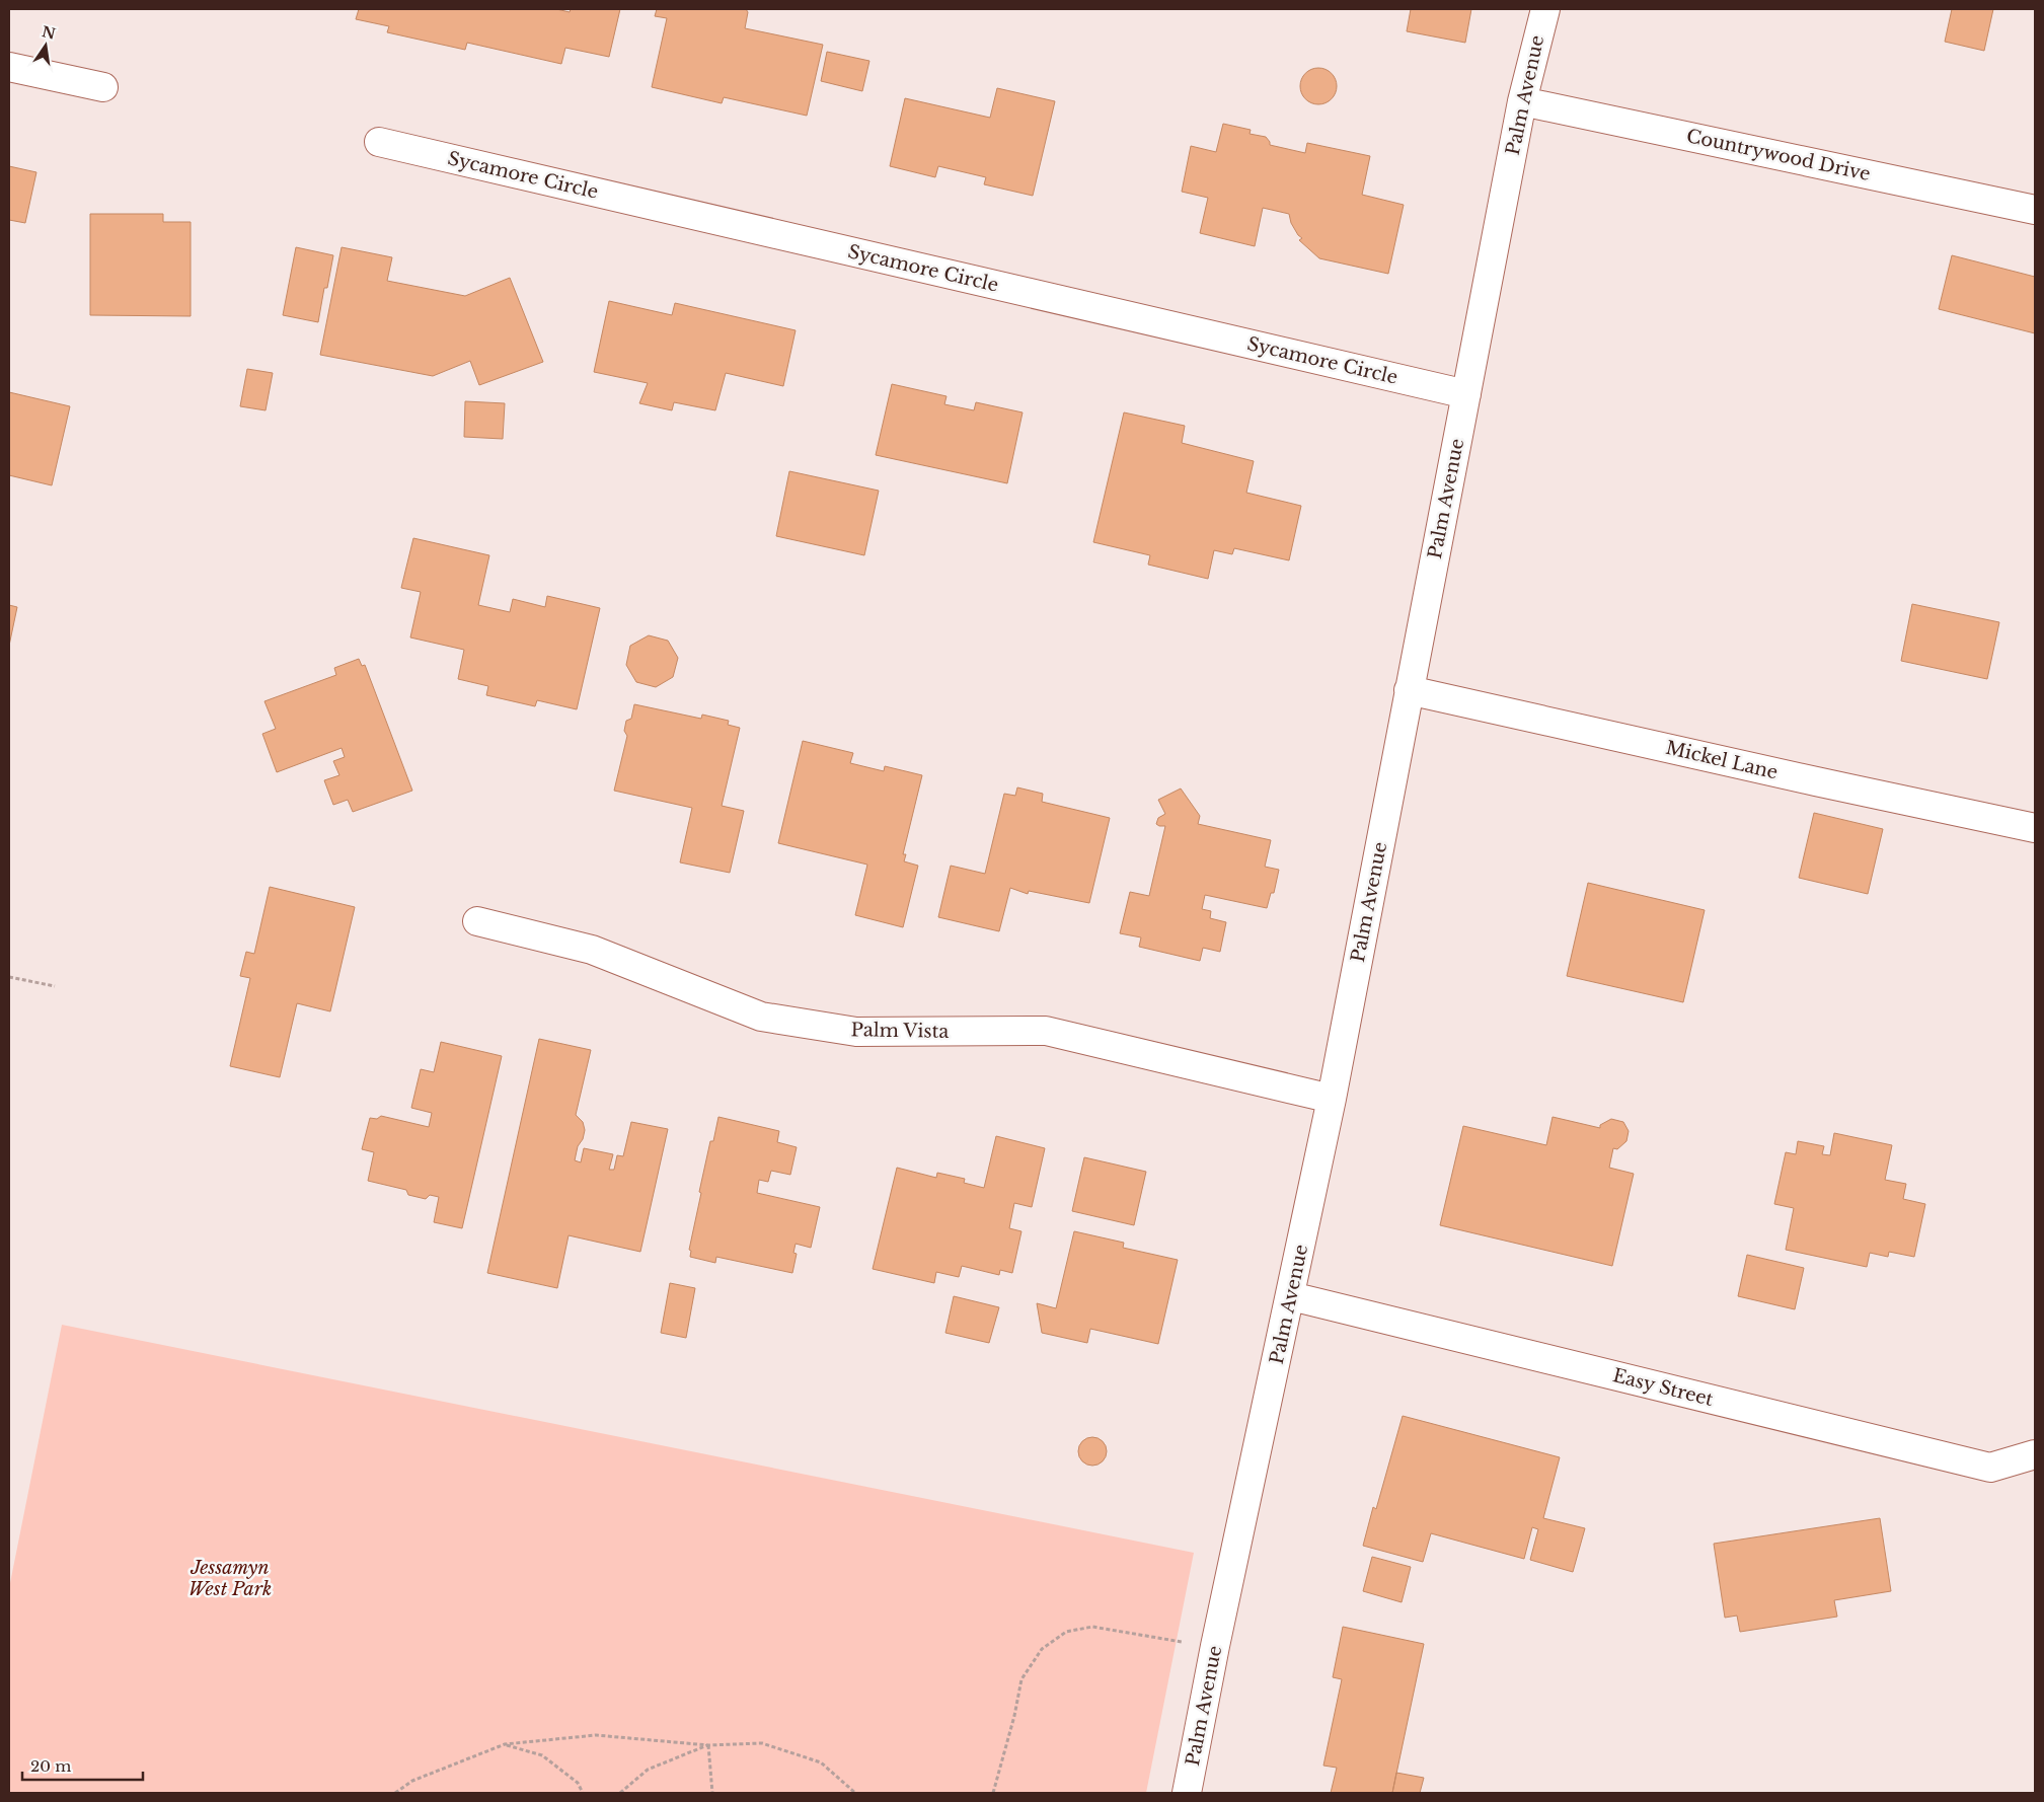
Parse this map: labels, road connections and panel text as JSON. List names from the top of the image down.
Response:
{
  "streets": {
    "street": [
      "Palm Avenue",
      "Countrywood Drive",
      "Sycamore Circle",
      "Mickel Lane",
      "Palm Vista",
      "Easy Street"
    ]
  },
  "crossings": [
    ["Palm Avenue", "Countrywood Drive"],
    ["Palm Avenue", "Sycamore Circle"],
    ["Palm Avenue", "Mickel Lane"],
    ["Palm Avenue", "Palm Vista"],
    ["Palm Avenue", "Easy Street"]
  ],
  "parks": ["Jessamyn West Park"],
  "scale_bar": "20 m",
  "north": "top"
}
